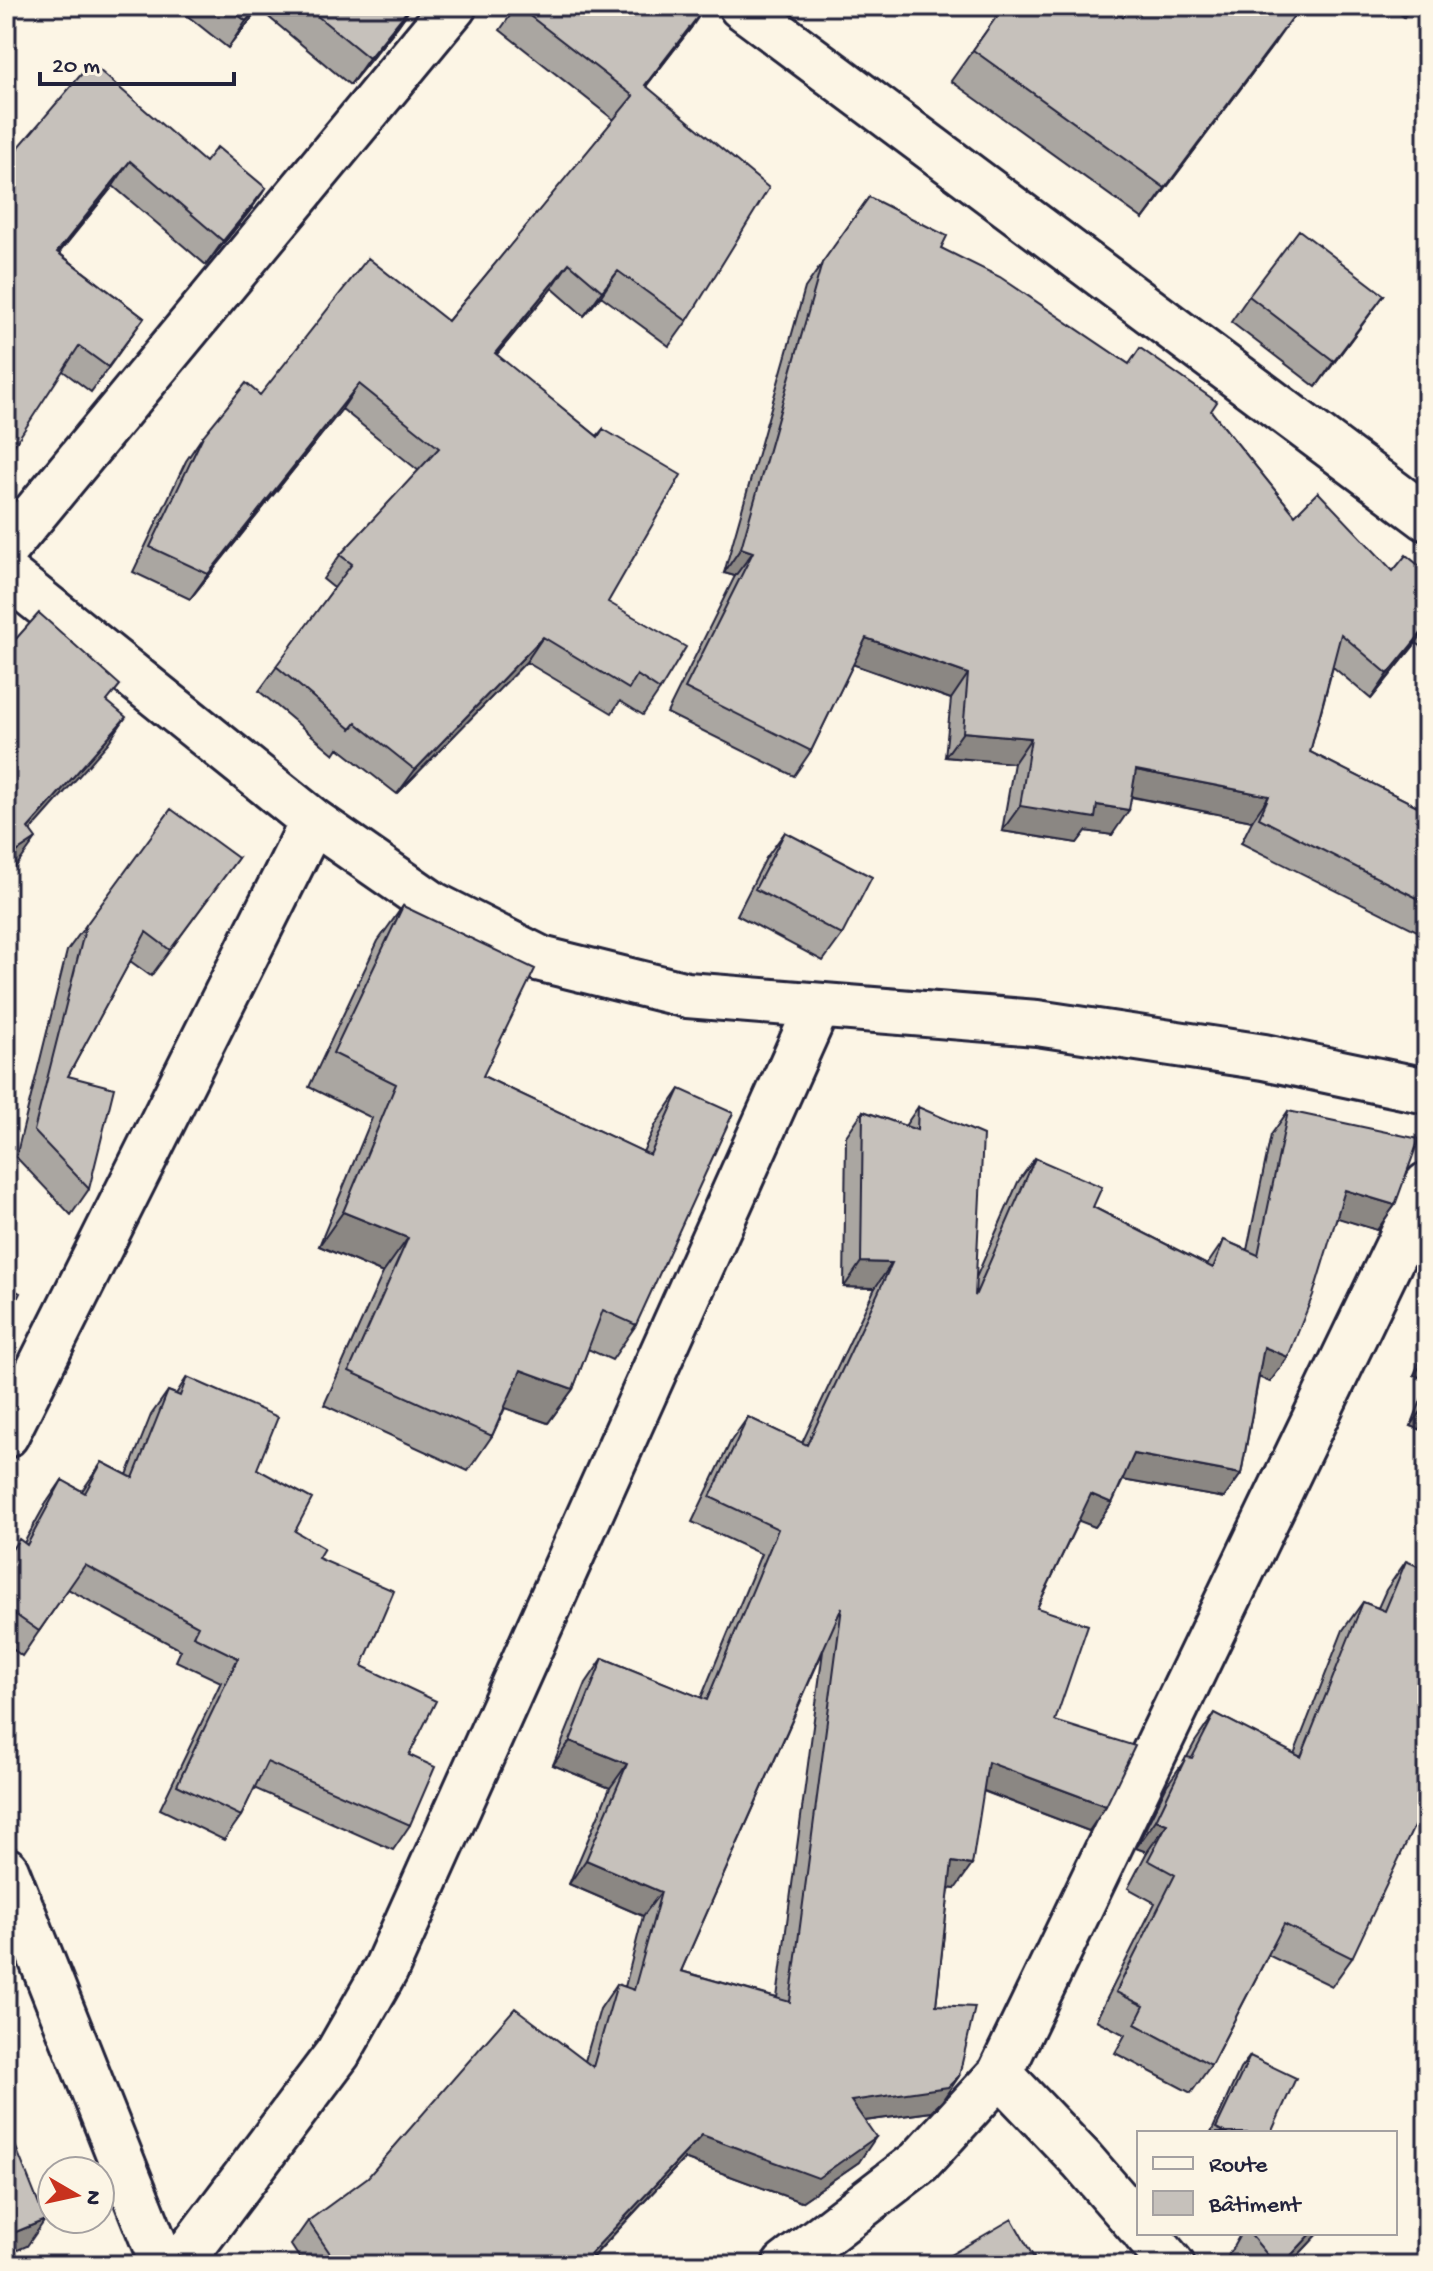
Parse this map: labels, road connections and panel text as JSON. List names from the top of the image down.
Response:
{
  "legend": ["Route", "Bâtiment"],
  "scale_bar": "20 m",
  "north": "right"
}
